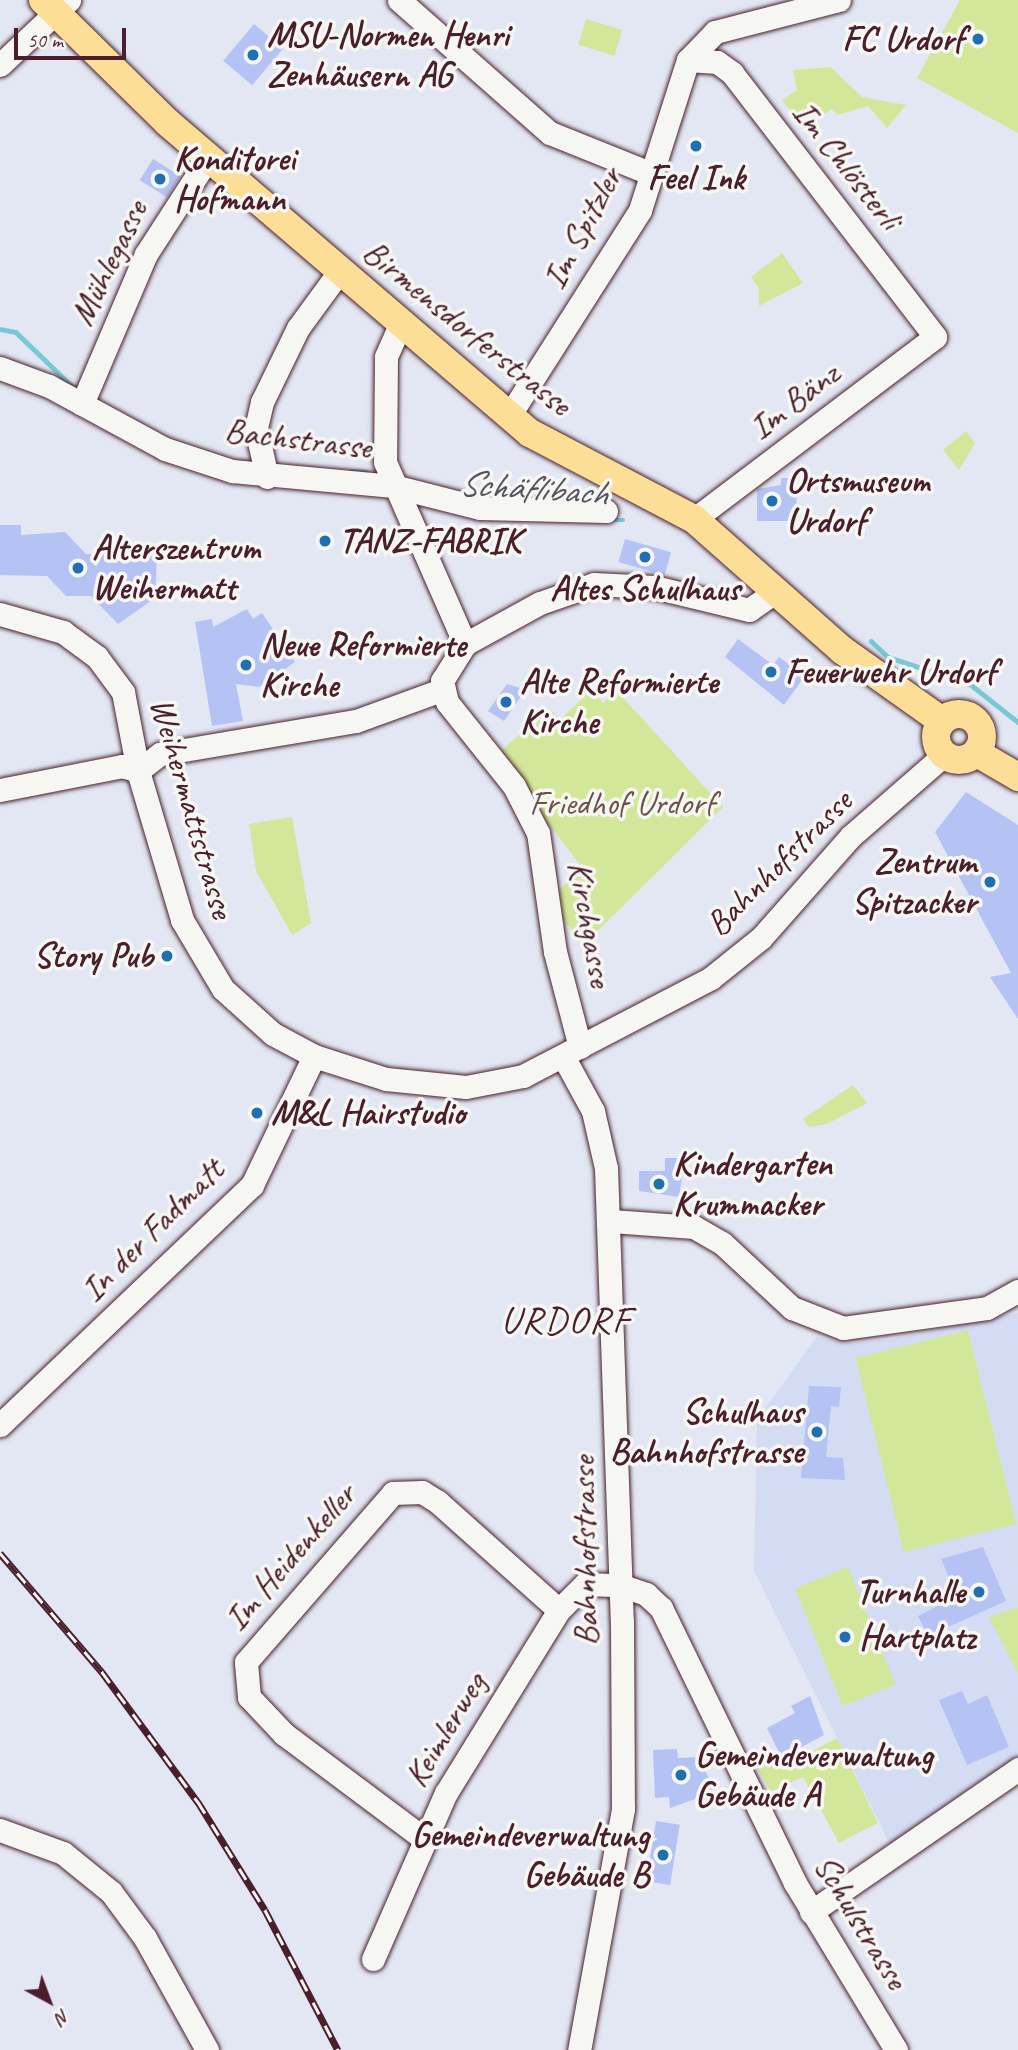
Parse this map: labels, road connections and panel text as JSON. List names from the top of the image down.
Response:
{
  "streets": {
    "main road": ["Birmensdorferstrasse"],
    "street": [
      "Im Chlösterli",
      "Im Spitzler",
      "Mühlegasse",
      "Im Bänz",
      "Bachstrasse",
      "Weihermattstrasse",
      "Bahnhofstrasse",
      "Kirchgasse",
      "In der Fadmatt",
      "Im Heidenkeller",
      "Keimlerweg",
      "Schulstrasse"
    ]
  },
  "crossings": [
    ["Im Chlösterli", "Im Spitzler"],
    ["Im Chlösterli", "Im Bänz"],
    ["Im Spitzler", "Birmensdorferstrasse"],
    ["Mühlegasse", "Birmensdorferstrasse"],
    ["Mühlegasse", "Bachstrasse"],
    ["Birmensdorferstrasse", "Im Bänz"],
    ["Birmensdorferstrasse", "Bahnhofstrasse"],
    ["Weihermattstrasse", "Bahnhofstrasse"],
    ["Weihermattstrasse", "Kirchgasse"],
    ["Weihermattstrasse", "In der Fadmatt"],
    ["Bahnhofstrasse", "Kirchgasse"],
    ["Bahnhofstrasse", "Keimlerweg"],
    ["Bahnhofstrasse", "Schulstrasse"],
    ["Im Heidenkeller", "Keimlerweg"],
    ["Keimlerweg", "Schulstrasse"]
  ],
  "districts": ["URDORF"],
  "water": ["Schäflibach"],
  "parks": ["Friedhof Urdorf"],
  "places": [
    "FC Urdorf",
    "MSU-Normen Henri Zenhäusern AG",
    "Feel Ink",
    "Konditorei Hofmann",
    "Ortsmuseum Urdorf",
    "TANZ-FABRIK",
    "Altes Schulhaus",
    "Alterszentrum Weihermatt",
    "Neue Reformierte Kirche",
    "Feuerwehr Urdorf",
    "Alte Reformierte Kirche",
    "Zentrum Spitzacker",
    "Story Pub",
    "M&L Hairstudio",
    "Kindergarten Krummacker",
    "Schulhaus Bahnhofstrasse",
    "Turnhalle",
    "Hartplatz",
    "Gemeindeverwaltung Gebäude A",
    "Gemeindeverwaltung Gebäude B"
  ],
  "scale_bar": "50 m",
  "north": "bottom right"
}
